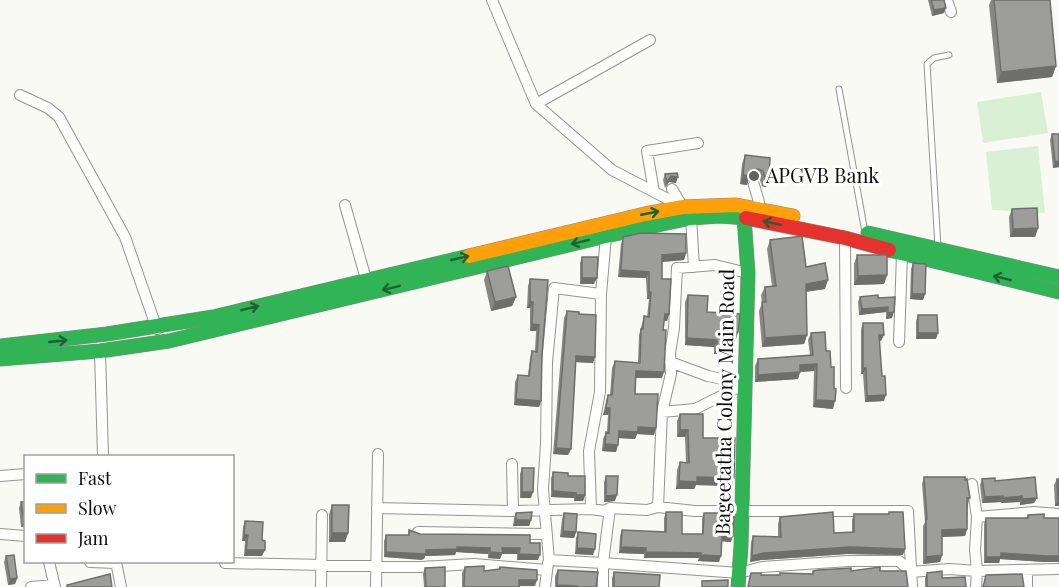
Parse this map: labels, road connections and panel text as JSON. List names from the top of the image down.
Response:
{
  "streets": {
    "main road": ["Bageetatha Colony Main Road"]
  },
  "places": ["APGVB Bank"],
  "legend": ["Fast", "Slow", "Jam"]
}
